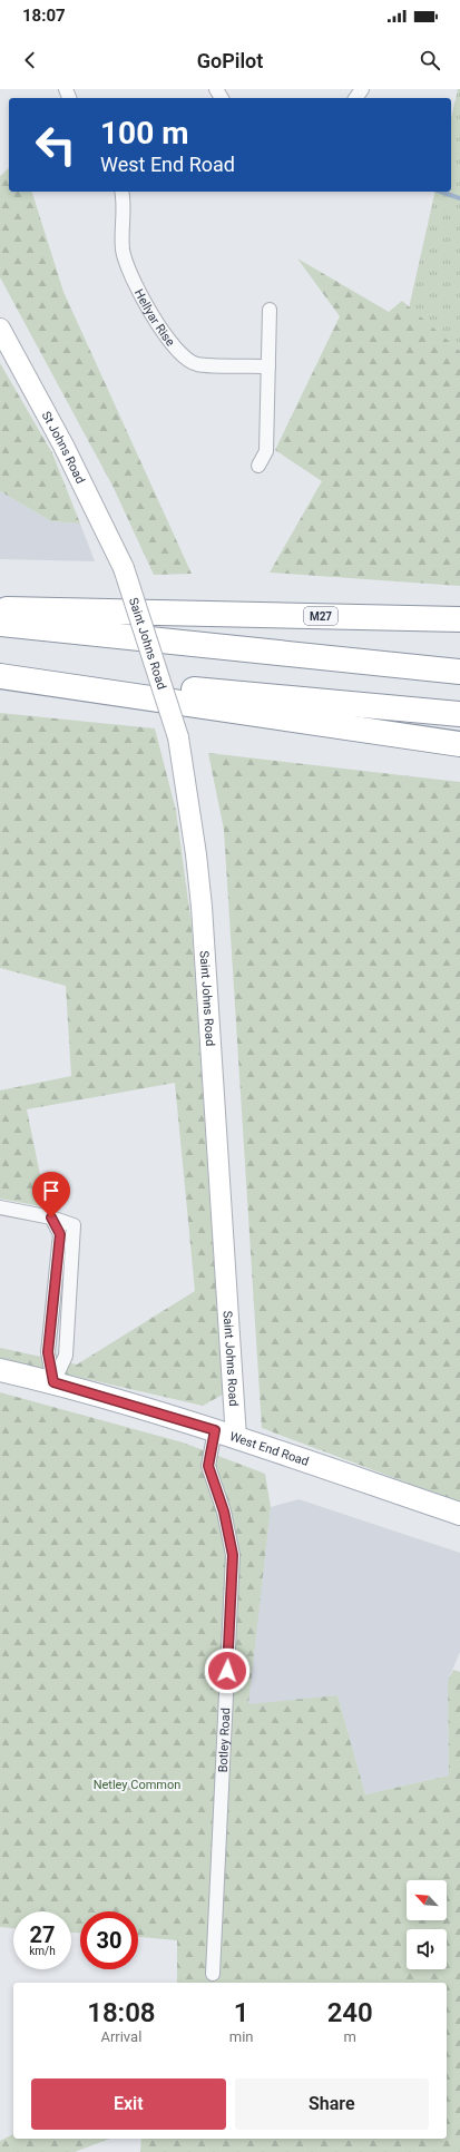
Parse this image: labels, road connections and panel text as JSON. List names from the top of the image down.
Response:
{
  "streets": {
    "highway": ["M27"],
    "main road": ["St Johns Road", "Saint Johns Road", "West End Road"],
    "street": ["Hellyar Rise", "Botley Road"]
  },
  "crossings": [
    ["St Johns Road", "Saint Johns Road"],
    ["Saint Johns Road", "West End Road"],
    ["West End Road", "Botley Road"]
  ],
  "parks": ["Netley Common"],
  "north": "top left",
  "page": {
    "status": "18:07",
    "header": "GoPilot",
    "turn": ["100 m", "West End Road"],
    "speed": "27 km/h",
    "limit": "30",
    "eta": [
      "18:08",
      "Arrival",
      "1",
      "min",
      "240",
      "m"
    ],
    "buttons": ["Exit", "Share"]
  }
}
